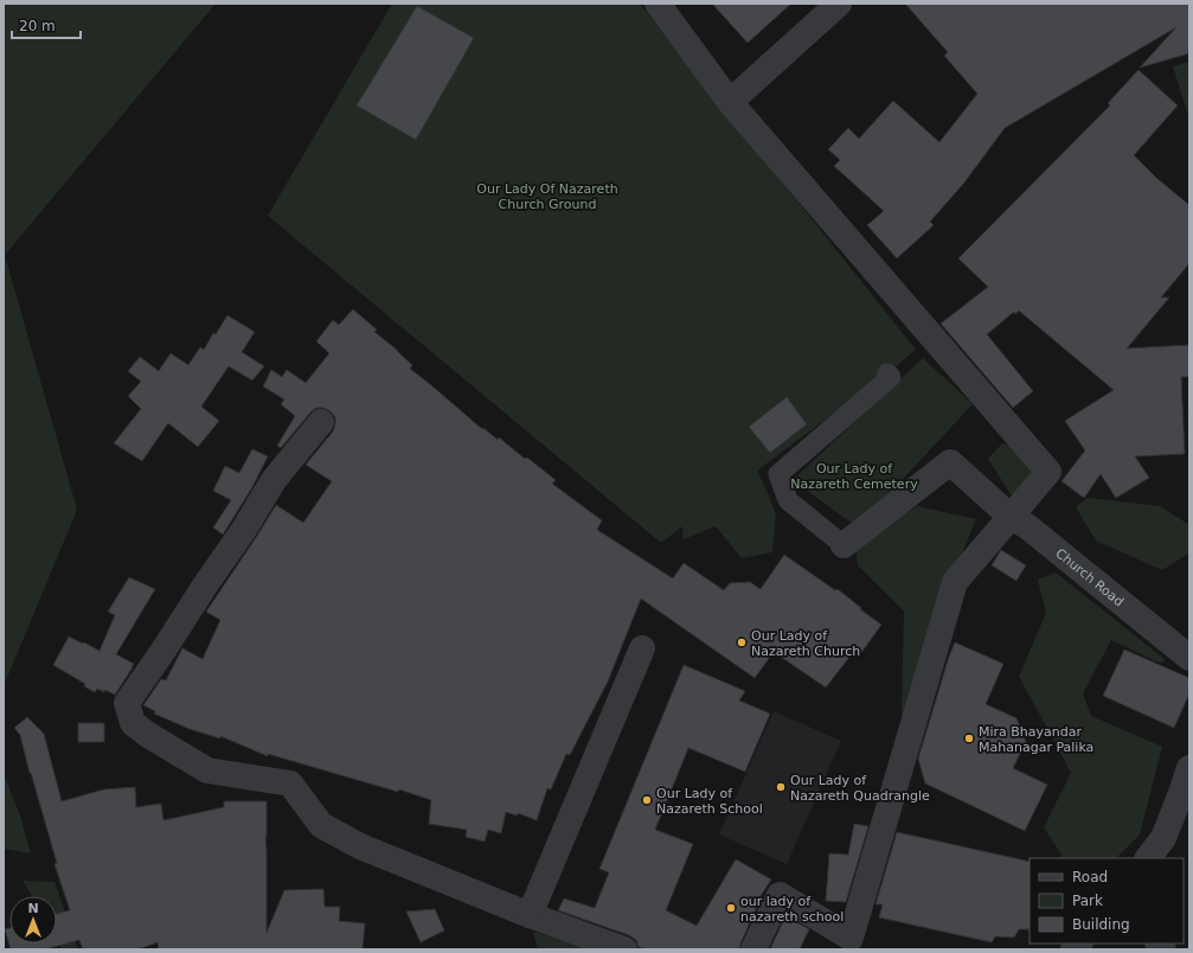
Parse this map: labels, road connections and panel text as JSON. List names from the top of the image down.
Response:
{
  "streets": {
    "street": ["Church Road"]
  },
  "parks": ["Our Lady Of Nazareth Church Ground", "Our Lady of Nazareth Cemetery"],
  "places": [
    "Our Lady of Nazareth Church",
    "Mira Bhayandar Mahanagar Palika",
    "Our Lady of Nazareth Quadrangle",
    "Our Lady of Nazareth School",
    "our lady of nazareth school"
  ],
  "legend": ["Road", "Park", "Building"],
  "scale_bar": "20 m",
  "north": "top"
}
